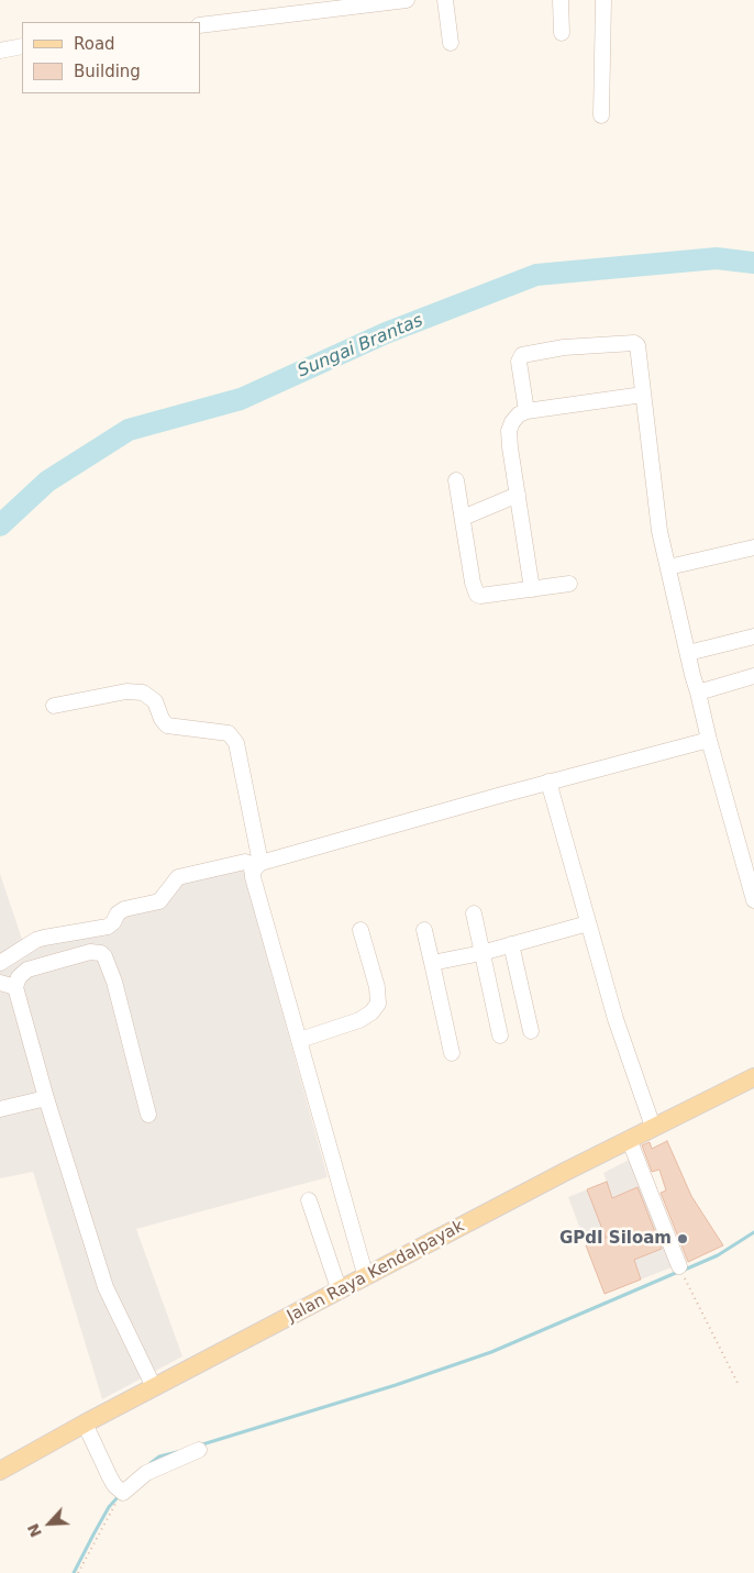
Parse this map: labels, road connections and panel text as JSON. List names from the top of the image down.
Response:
{
  "streets": {
    "main road": ["Jalan Raya Kendalpayak"]
  },
  "water": ["Sungai Brantas"],
  "places": ["GPdI Siloam"],
  "legend": ["Road", "Building"],
  "north": "bottom left"
}
